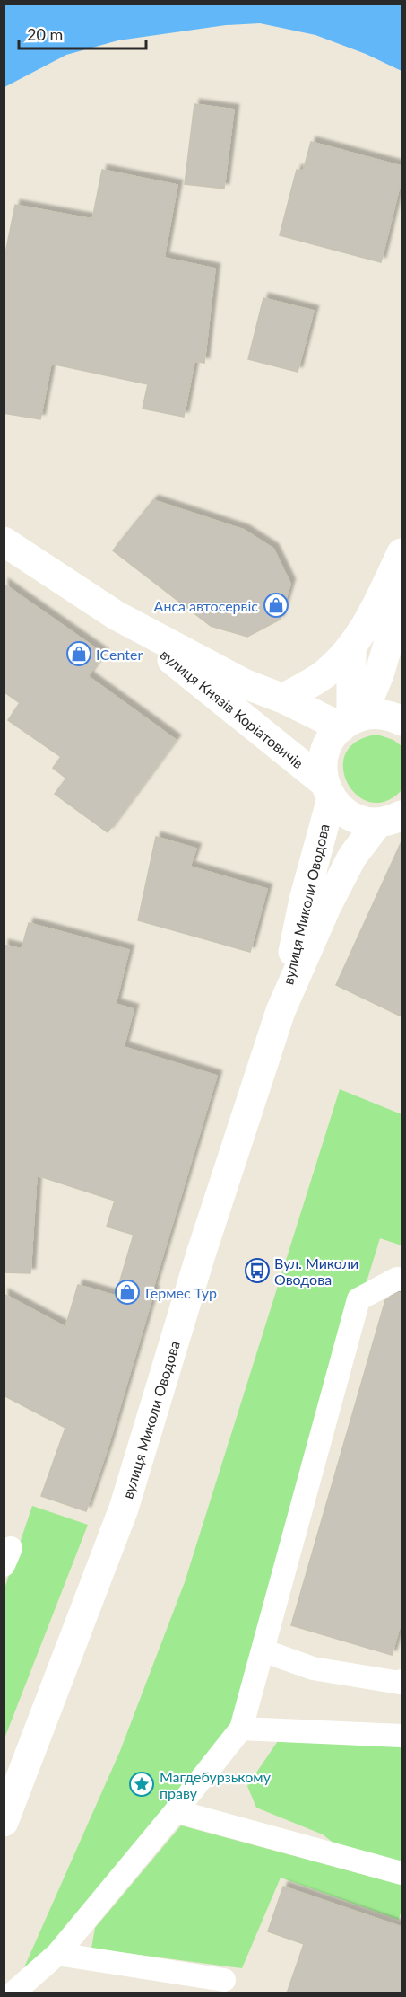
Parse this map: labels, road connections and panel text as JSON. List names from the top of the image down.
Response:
{
  "streets": {
    "main road": ["вулиця Князів Коріатовичів", "вулиця Миколи Оводова"]
  },
  "crossings": [
    ["вулиця Князів Коріатовичів", "вулиця Миколи Оводова"]
  ],
  "places": {
    "shop": ["Анса автосервіс", "ICenter", "Гермес Тур"],
    "bus stop": ["Вул. Миколи Оводова"],
    "place": ["Магдебурзькому праву"]
  },
  "scale_bar": "20 m"
}
